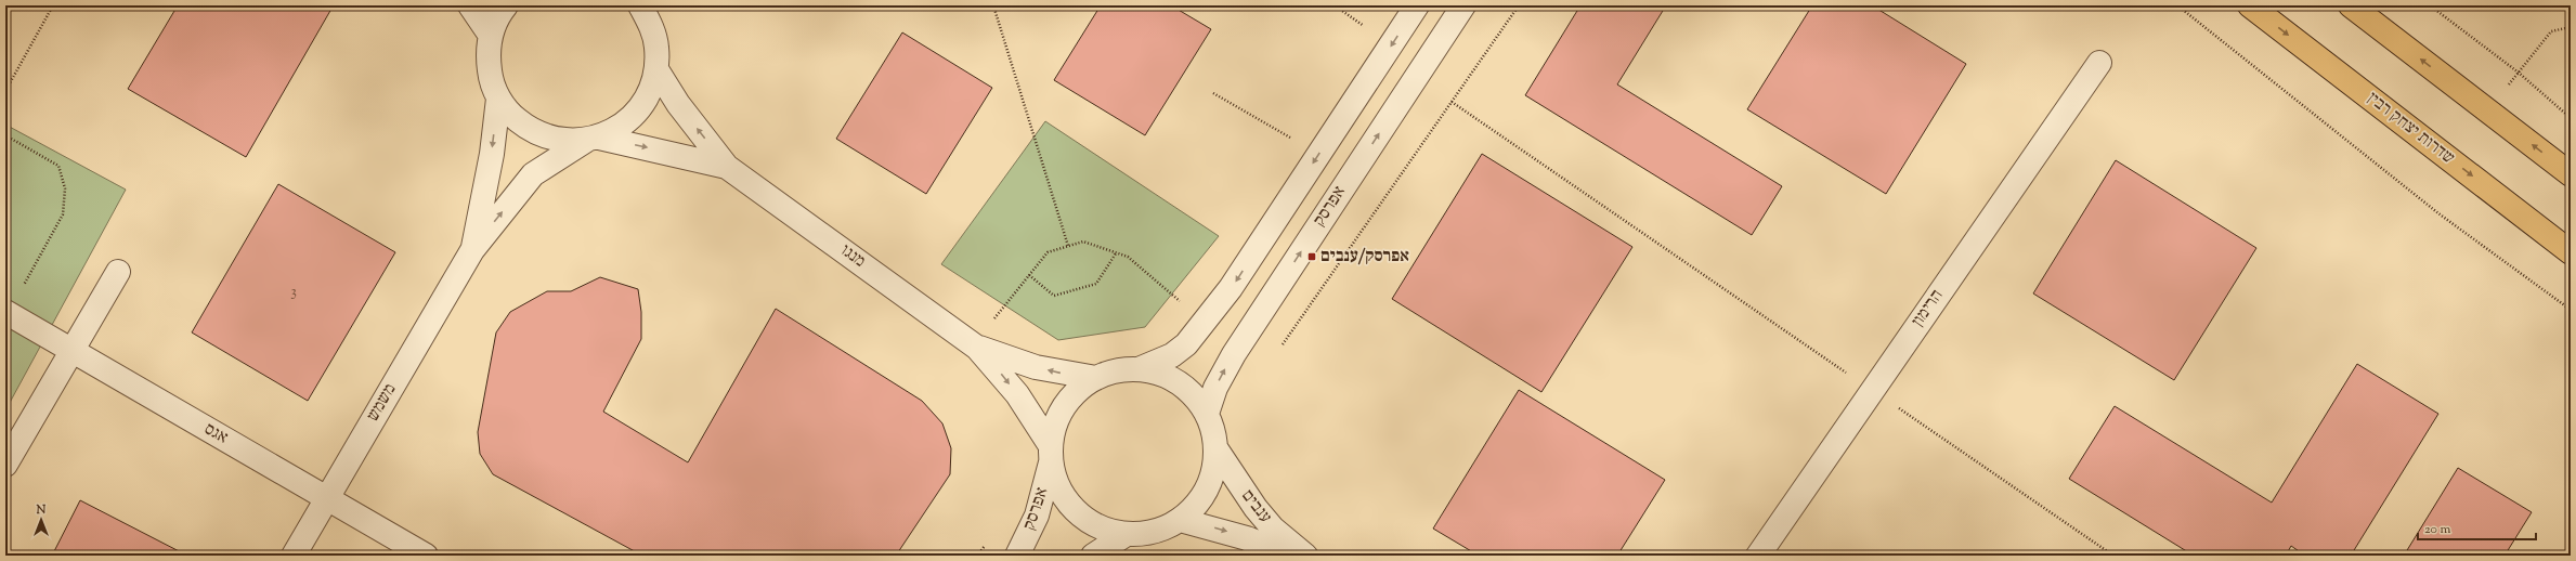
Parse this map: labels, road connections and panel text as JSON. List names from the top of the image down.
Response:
{
  "streets": {
    "main road": ["שדרות יצחק רבין"],
    "street": [
      "אפרסק",
      "מנגו",
      "הרימון",
      "משמש",
      "אגס",
      "ענבים"
    ]
  },
  "crossings": [
    ["אפרסק", "מנגו"],
    ["מנגו", "משמש"],
    ["משמש", "אגס"]
  ],
  "one_way": ["ענבים"],
  "places": {
    "transit": ["אפרסק/ענבים"]
  },
  "house_numbers": ["3"],
  "scale_bar": "20 m",
  "north": "top"
}
